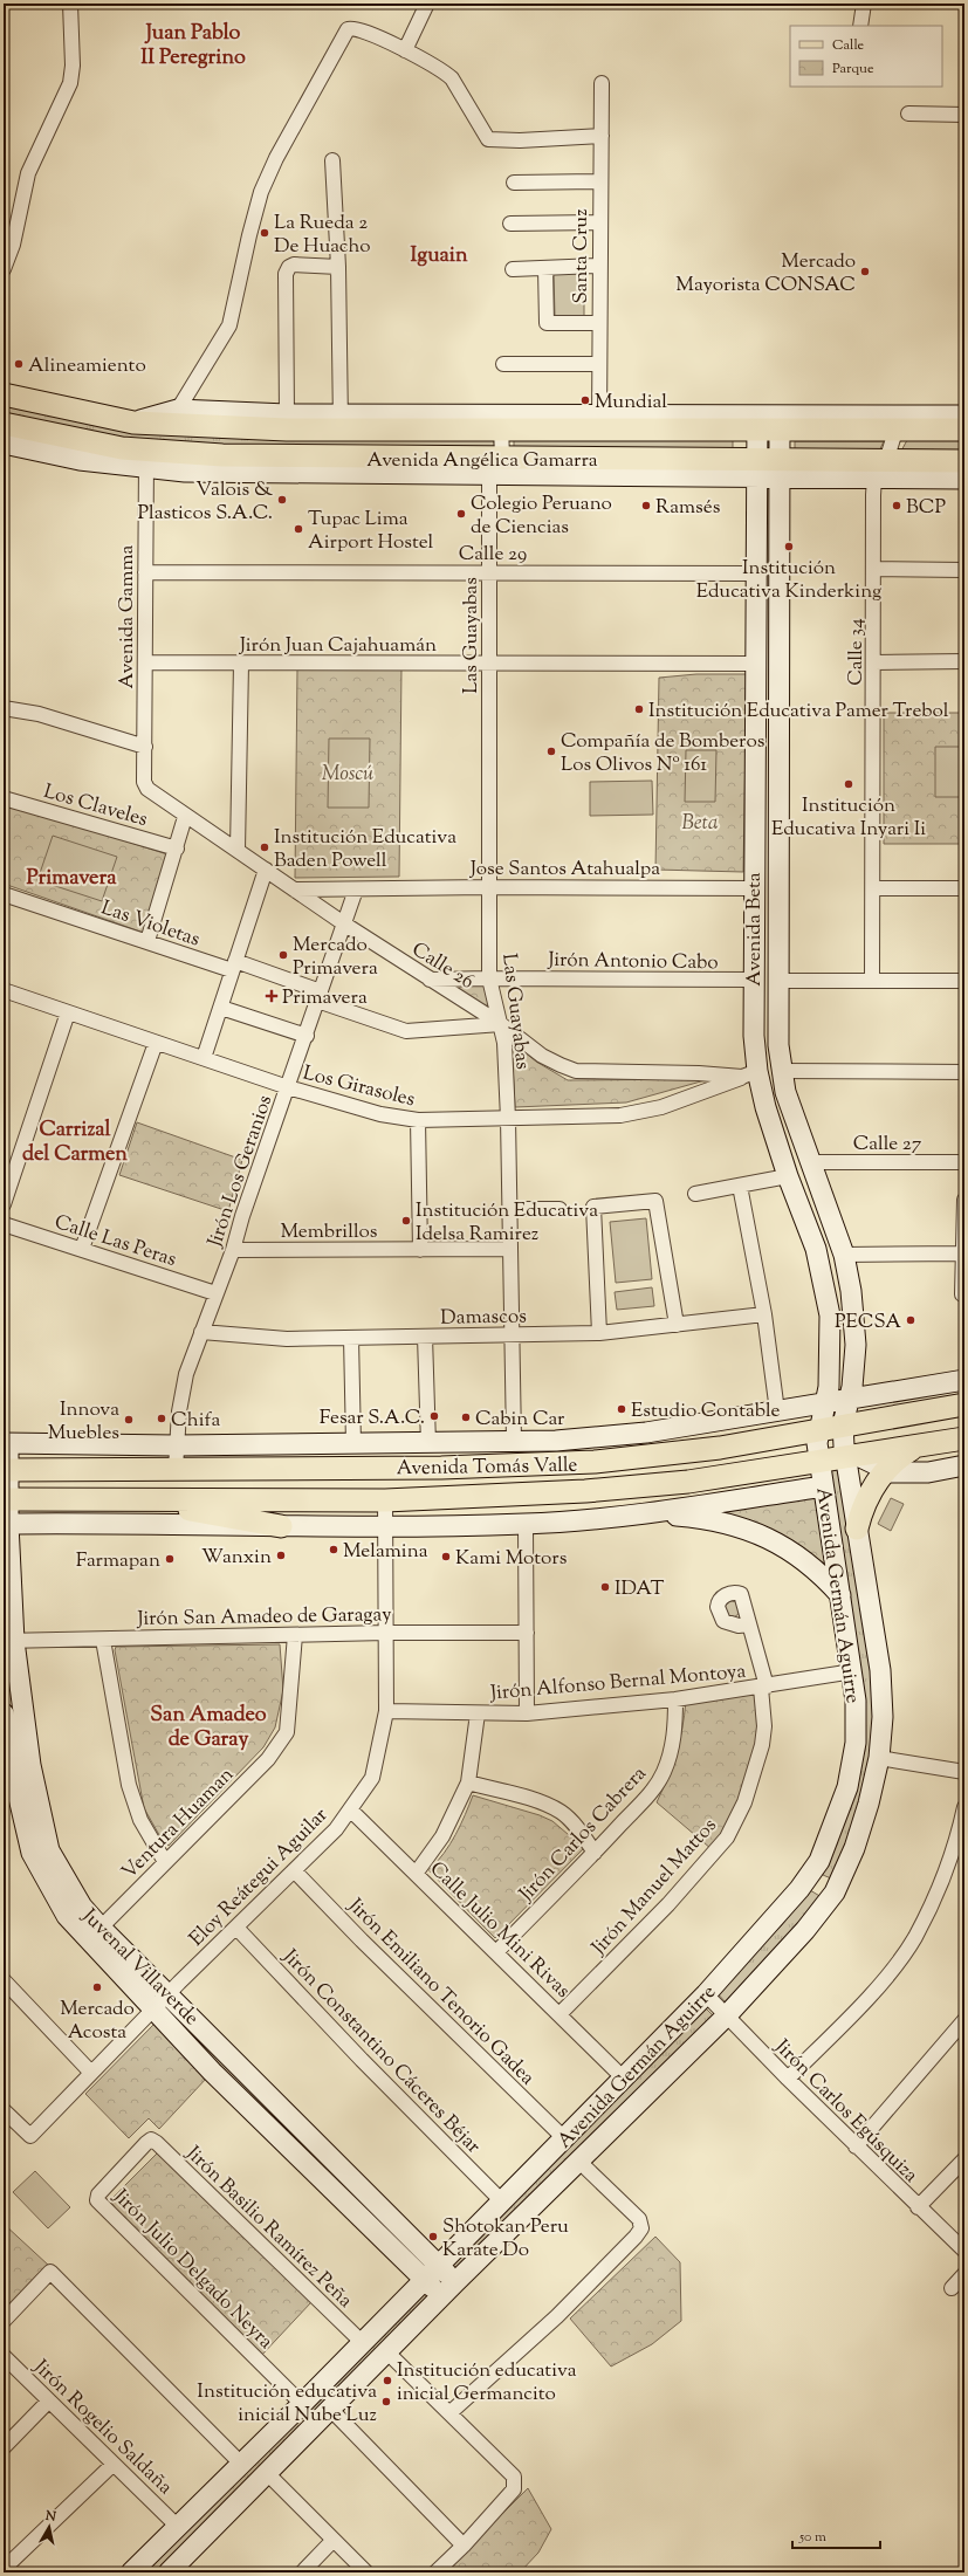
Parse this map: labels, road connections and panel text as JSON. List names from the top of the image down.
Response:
{
  "streets": {
    "main road": [
      "Avenida Angélica Gamarra",
      "Avenida Beta",
      "Avenida Tomás Valle",
      "Avenida Germán Aguirre",
      "Juvenal Villaverde"
    ],
    "street": [
      "Santa Cruz",
      "Calle 29",
      "Avenida Gamma",
      "Las Guayabas",
      "Jirón Juan Cajahuamán",
      "Calle 34",
      "Los Claveles",
      "Jose Santos Atahualpa",
      "Las Violetas",
      "Jirón Antonio Cabo",
      "Calle 26",
      "Los Girasoles",
      "Calle 27",
      "Jirón Los Geranios",
      "Membrillos",
      "Calle Las Peras",
      "Damascos",
      "Jirón San Amadeo de Garagay",
      "Jirón Alfonso Bernal Montoya",
      "Ventura Huaman",
      "Jirón Carlos Cabrera",
      "Eloy Reátegui Aguilar",
      "Jirón Manuel Mattos",
      "Calle Julio Mini Rivas",
      "Jirón Emiliano Tenorio Gadea",
      "Jirón Constantino Cáceres Béjar",
      "Jirón Carlos Egúsquiza",
      "Jirón Basilio Ramírez Peña",
      "Jirón Julio Delgado Neyra",
      "Jirón Rogelio Saldaña"
    ]
  },
  "crossings": [
    ["Santa Cruz", "Avenida Angélica Gamarra"],
    ["Avenida Angélica Gamarra", "Avenida Gamma"],
    ["Avenida Angélica Gamarra", "Las Guayabas"],
    ["Avenida Angélica Gamarra", "Calle 34"],
    ["Avenida Angélica Gamarra", "Avenida Beta"],
    ["Calle 29", "Avenida Gamma"],
    ["Calle 29", "Las Guayabas"],
    ["Calle 29", "Avenida Beta"],
    ["Avenida Gamma", "Jirón Juan Cajahuamán"],
    ["Avenida Gamma", "Calle 26"],
    ["Las Guayabas", "Jirón Juan Cajahuamán"],
    ["Las Guayabas", "Jose Santos Atahualpa"],
    ["Las Guayabas", "Las Violetas"],
    ["Las Guayabas", "Jirón Antonio Cabo"],
    ["Las Guayabas", "Calle 26"],
    ["Las Guayabas", "Los Girasoles"],
    ["Las Guayabas", "Membrillos"],
    ["Las Guayabas", "Damascos"],
    ["Las Guayabas", "Avenida Tomás Valle"],
    ["Jirón Juan Cajahuamán", "Avenida Beta"],
    ["Jose Santos Atahualpa", "Avenida Beta"],
    ["Jose Santos Atahualpa", "Calle 26"],
    ["Jose Santos Atahualpa", "Jirón Los Geranios"],
    ["Las Violetas", "Calle 26"],
    ["Las Violetas", "Jirón Los Geranios"],
    ["Avenida Beta", "Jirón Antonio Cabo"],
    ["Avenida Beta", "Calle 26"],
    ["Avenida Beta", "Los Girasoles"],
    ["Avenida Beta", "Calle 27"],
    ["Avenida Beta", "Avenida Tomás Valle"],
    ["Avenida Beta", "Avenida Germán Aguirre"],
    ["Jirón Antonio Cabo", "Calle 26"],
    ["Calle 26", "Los Girasoles"],
    ["Calle 26", "Jirón Los Geranios"],
    ["Los Girasoles", "Jirón Los Geranios"],
    ["Jirón Los Geranios", "Membrillos"],
    ["Jirón Los Geranios", "Calle Las Peras"],
    ["Jirón Los Geranios", "Damascos"],
    ["Jirón Los Geranios", "Avenida Tomás Valle"],
    ["Avenida Tomás Valle", "Avenida Germán Aguirre"],
    ["Avenida Tomás Valle", "Eloy Reátegui Aguilar"],
    ["Avenida Tomás Valle", "Juvenal Villaverde"],
    ["Avenida Germán Aguirre", "Jirón Alfonso Bernal Montoya"],
    ["Avenida Germán Aguirre", "Calle Julio Mini Rivas"],
    ["Avenida Germán Aguirre", "Juvenal Villaverde"],
    ["Avenida Germán Aguirre", "Jirón Emiliano Tenorio Gadea"],
    ["Avenida Germán Aguirre", "Jirón Constantino Cáceres Béjar"],
    ["Avenida Germán Aguirre", "Jirón Carlos Egúsquiza"],
    ["Avenida Germán Aguirre", "Jirón Basilio Ramírez Peña"],
    ["Avenida Germán Aguirre", "Jirón Julio Delgado Neyra"],
    ["Avenida Germán Aguirre", "Jirón Rogelio Saldaña"],
    ["Jirón San Amadeo de Garagay", "Ventura Huaman"],
    ["Jirón San Amadeo de Garagay", "Eloy Reátegui Aguilar"],
    ["Jirón San Amadeo de Garagay", "Juvenal Villaverde"],
    ["Jirón Alfonso Bernal Montoya", "Jirón Carlos Cabrera"],
    ["Jirón Alfonso Bernal Montoya", "Eloy Reátegui Aguilar"],
    ["Jirón Alfonso Bernal Montoya", "Jirón Manuel Mattos"],
    ["Ventura Huaman", "Juvenal Villaverde"],
    ["Jirón Carlos Cabrera", "Calle Julio Mini Rivas"],
    ["Eloy Reátegui Aguilar", "Calle Julio Mini Rivas"],
    ["Eloy Reátegui Aguilar", "Juvenal Villaverde"],
    ["Eloy Reátegui Aguilar", "Jirón Emiliano Tenorio Gadea"],
    ["Eloy Reátegui Aguilar", "Jirón Constantino Cáceres Béjar"],
    ["Jirón Manuel Mattos", "Calle Julio Mini Rivas"],
    ["Jirón Basilio Ramírez Peña", "Jirón Julio Delgado Neyra"]
  ],
  "districts": [
    "Juan Pablo II Peregrino",
    "Iguain",
    "Primavera",
    "Carrizal del Carmen",
    "San Amadeo de Garay"
  ],
  "parks": ["Moscú", "Beta"],
  "places": {
    "other": [
      "La Rueda 2 De Huacho",
      "Mercado Mayorista CONSAC",
      "Alineamiento",
      "Mundial",
      "Valois & Plasticos S.A.C.",
      "Ramsés",
      "BCP",
      "Colegio Peruano de Ciencias",
      "Tupac Lima Airport Hostel",
      "Institución Educativa Kinderking",
      "Institución Educativa Pamer Trebol",
      "Compañía de Bomberos Los Olivos Nº 161",
      "Institución Educativa Inyari Ii",
      "Institución Educativa Baden Powell",
      "Mercado Primavera",
      "Institución Educativa Idelsa Ramirez",
      "PECSA",
      "Estudio Contable",
      "Fesar S.A.C.",
      "Cabin Car",
      "Chifa",
      "Innova Muebles",
      "Melamina",
      "Wanxin",
      "Kami Motors",
      "Farmapan",
      "IDAT",
      "Mercado Acosta",
      "Shotokan Peru Karate Do",
      "Institución educativa inicial Germancito",
      "Institución educativa inicial Nube Luz"
    ],
    "health": ["Primavera"]
  },
  "legend": ["Calle", "Parque"],
  "scale_bar": "50 m",
  "north": "top"
}
